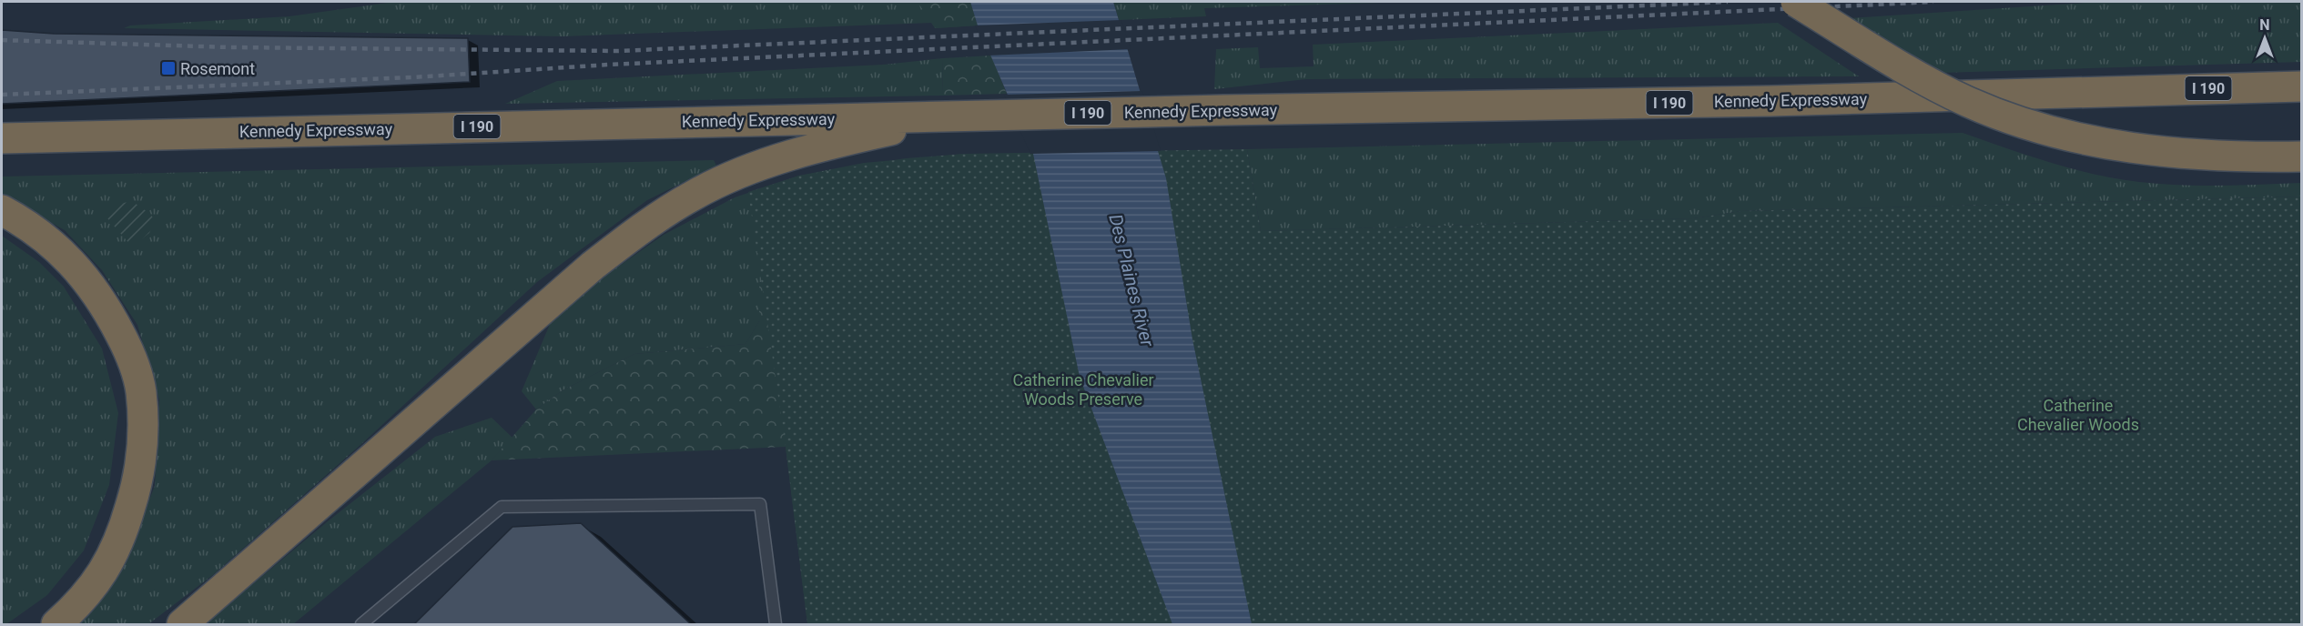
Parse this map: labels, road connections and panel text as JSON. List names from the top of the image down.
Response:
{
  "streets": {
    "highway": ["I 190", "Kennedy Expressway"]
  },
  "water": ["Des Plaines River"],
  "parks": ["Catherine Chevalier Woods Preserve", "Catherine Chevalier Woods"],
  "places": {
    "transit": ["Rosemont"]
  },
  "north": "top"
}
